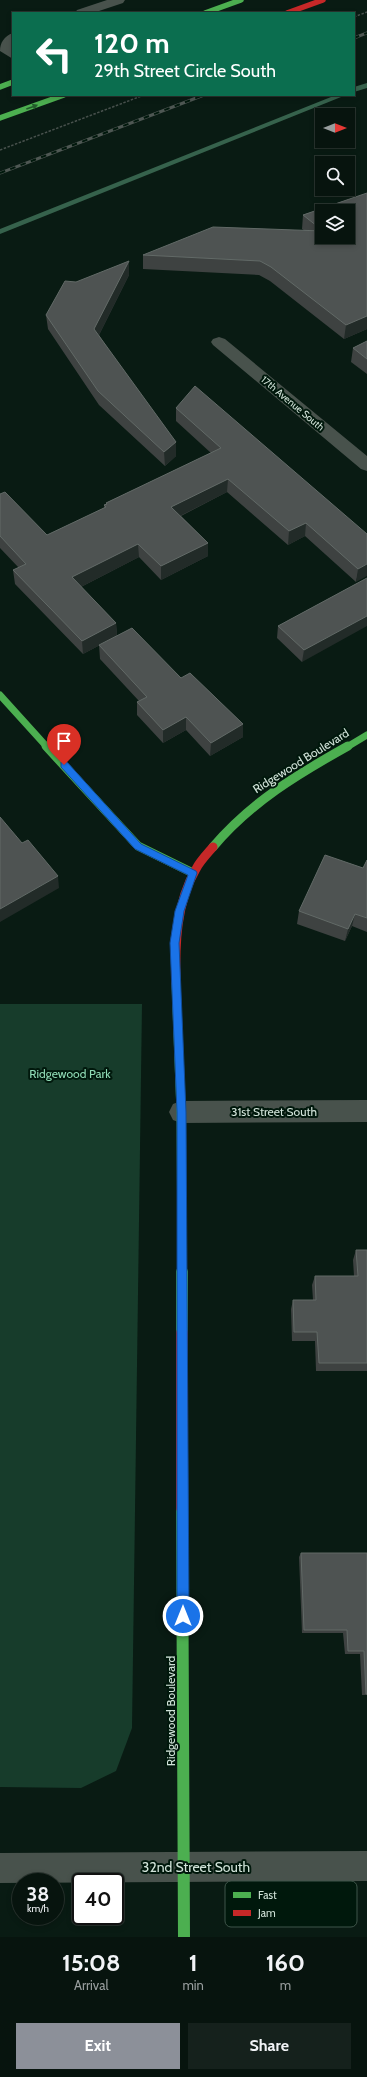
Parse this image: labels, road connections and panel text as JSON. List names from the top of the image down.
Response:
{
  "streets": {
    "street": [
      "17th Avenue South",
      "Ridgewood Boulevard",
      "31st Street South",
      "32nd Street South"
    ]
  },
  "crossings": [
    ["Ridgewood Boulevard", "31st Street South"],
    ["Ridgewood Boulevard", "32nd Street South"]
  ],
  "parks": ["Ridgewood Park"],
  "legend": ["Fast", "Jam"],
  "north": "right",
  "page": {
    "turn": ["120 m", "29th Street Circle South"],
    "speed": "38 km/h",
    "limit": "40",
    "eta": [
      "15:08",
      "Arrival",
      "1",
      "min",
      "160",
      "m"
    ],
    "buttons": ["Exit", "Share"]
  }
}
